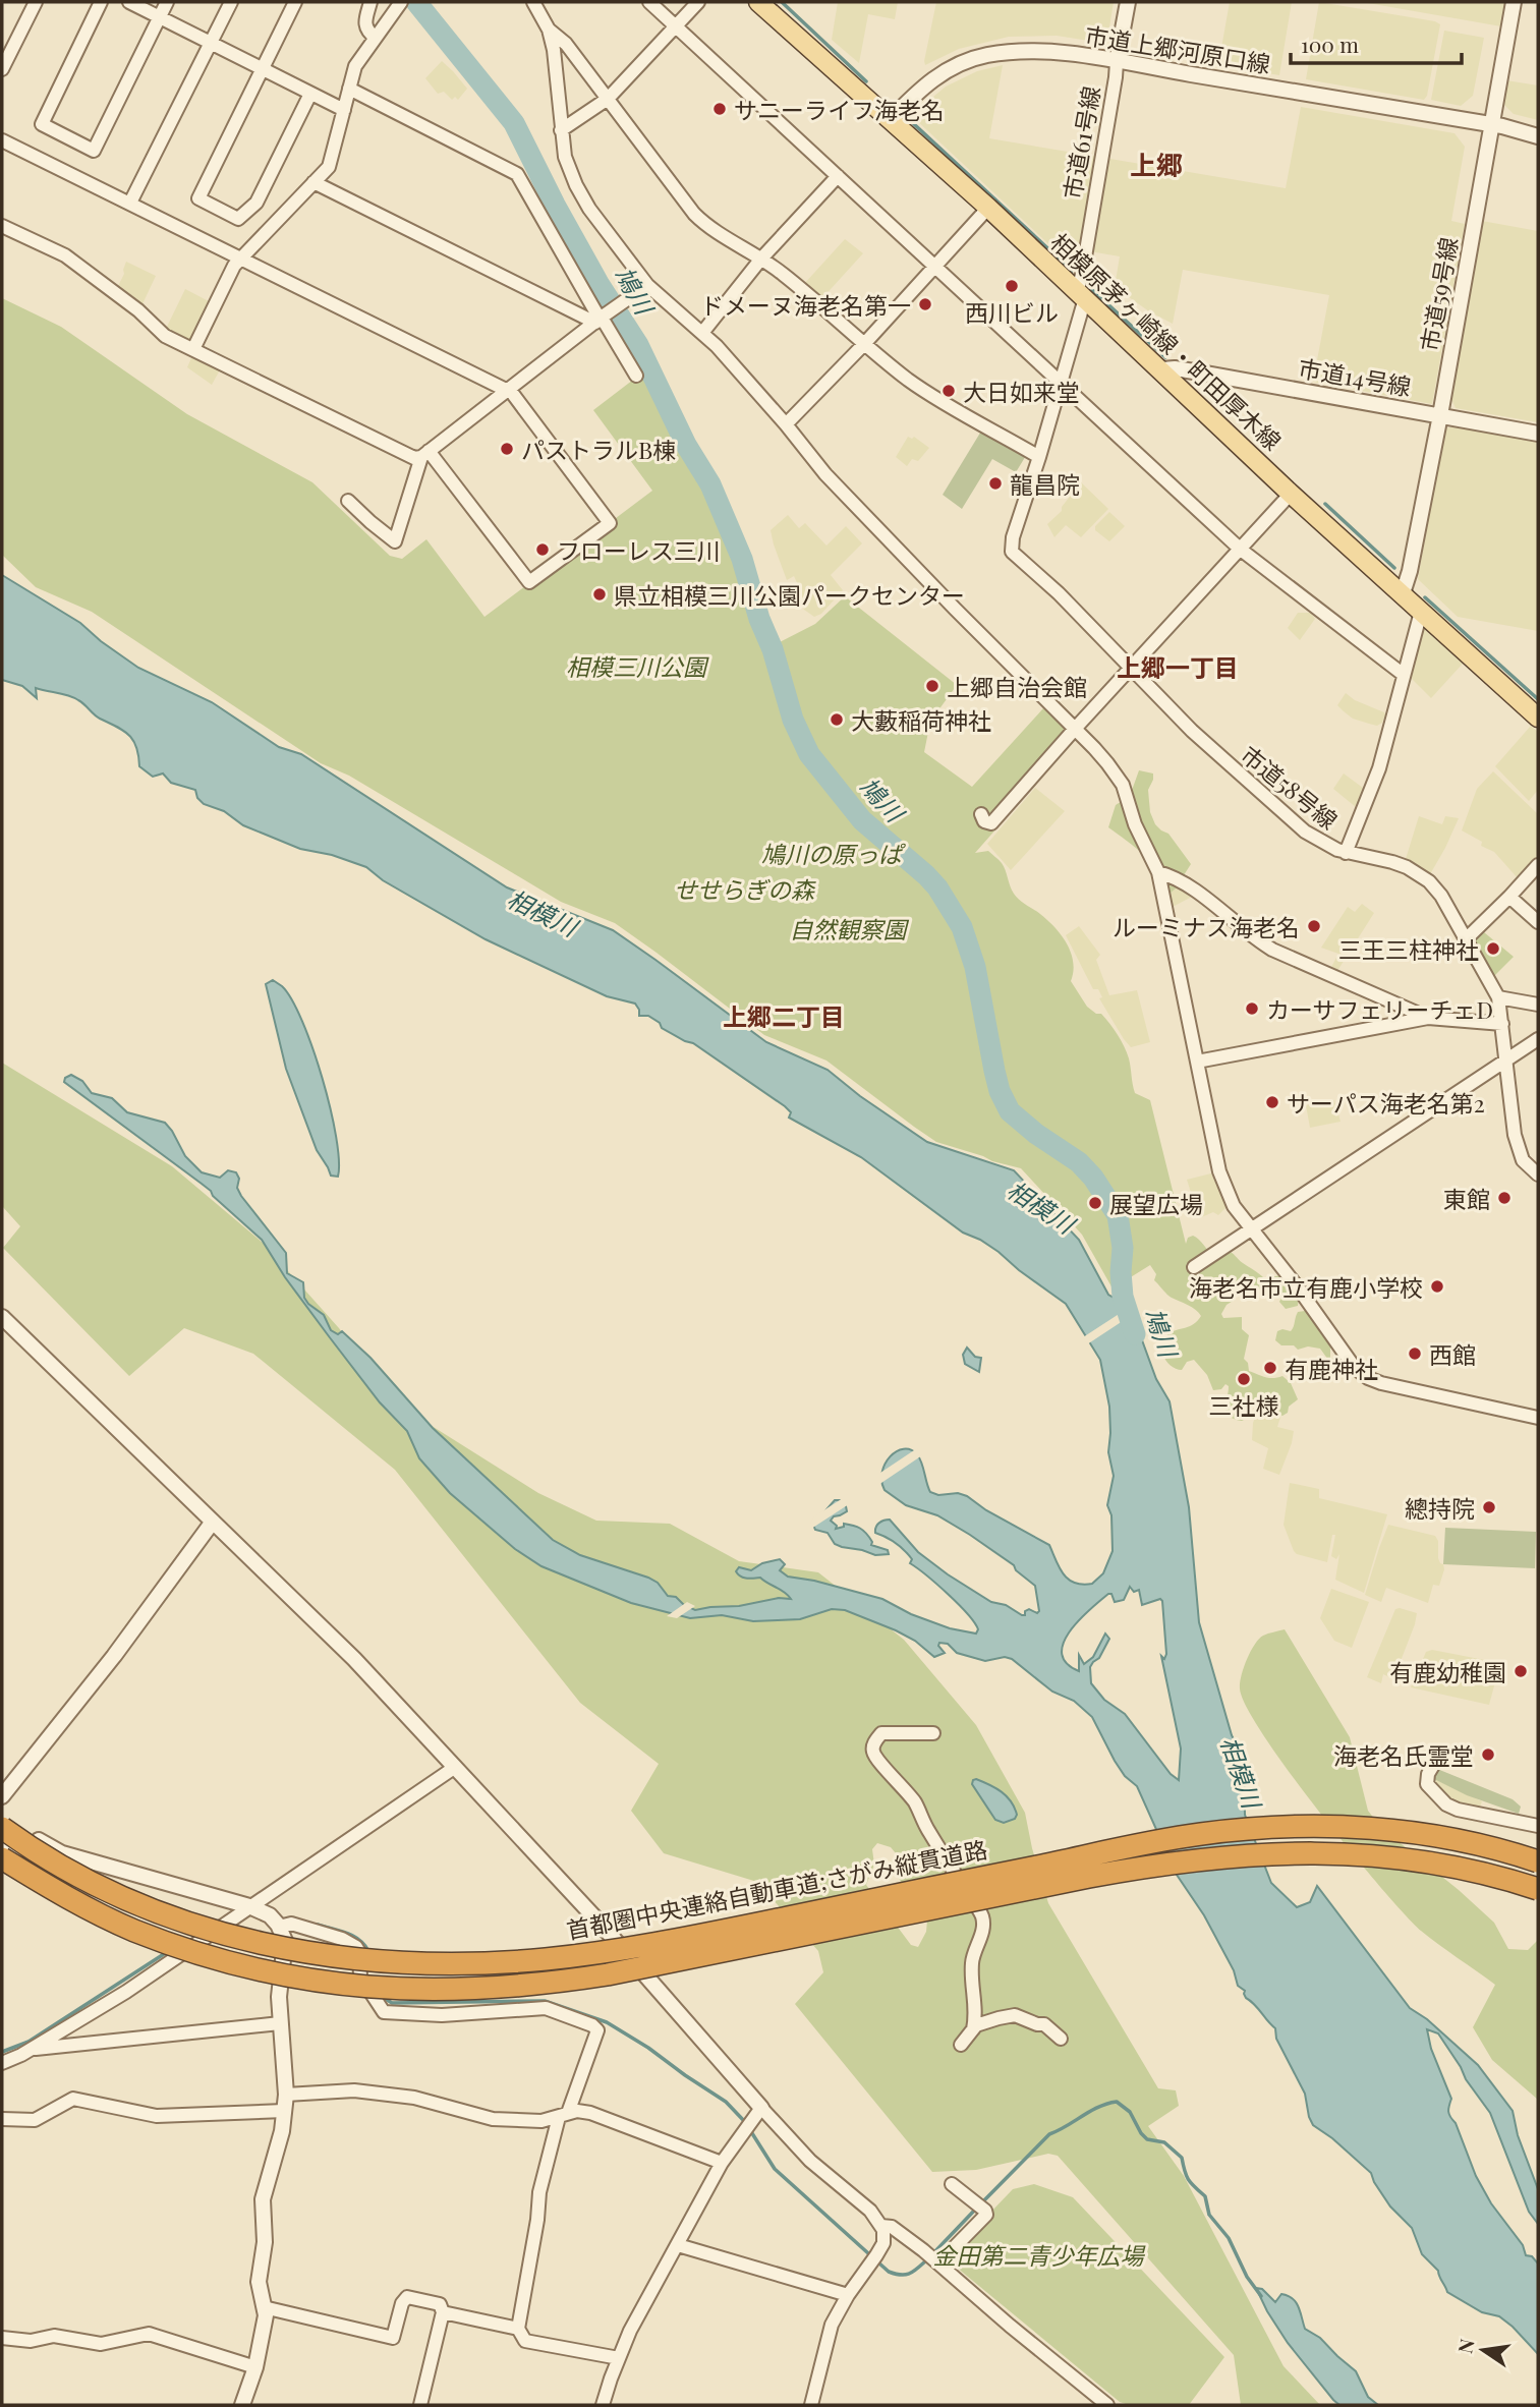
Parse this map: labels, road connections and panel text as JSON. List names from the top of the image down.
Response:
{
  "streets": {
    "highway": ["首都圏中央連絡自動車道;さがみ縦貫道路"],
    "main road": ["相模原茅ヶ崎線・町田厚木線"],
    "street": [
      "市道上郷河原口線",
      "市道61号線",
      "市道59号線",
      "市道14号線",
      "市道58号線"
    ]
  },
  "crossings": [
    ["市道上郷河原口線", "市道61号線"],
    ["市道上郷河原口線", "市道59号線"],
    ["市道上郷河原口線", "相模原茅ヶ崎線・町田厚木線"],
    ["市道61号線", "相模原茅ヶ崎線・町田厚木線"],
    ["市道61号線", "市道58号線"],
    ["市道59号線", "相模原茅ヶ崎線・町田厚木線"],
    ["市道59号線", "市道14号線"],
    ["相模原茅ヶ崎線・町田厚木線", "市道14号線"]
  ],
  "districts": ["上郷", "上郷一丁目", "上郷二丁目"],
  "water": ["鳩川", "相模川"],
  "parks": [
    "相模三川公園",
    "鳩川の原っぱ",
    "せせらぎの森",
    "自然観察園",
    "金田第二青少年広場"
  ],
  "places": [
    "サニーライフ海老名",
    "西川ビル",
    "ドメーヌ海老名第一",
    "大日如来堂",
    "パストラルB棟",
    "龍昌院",
    "フローレス三川",
    "県立相模三川公園パークセンター",
    "上郷自治会館",
    "大藪稲荷神社",
    "ルーミナス海老名",
    "三王三柱神社",
    "カーサフェリーチェD",
    "サーパス海老名第2",
    "東館",
    "展望広場",
    "海老名市立有鹿小学校",
    "西館",
    "有鹿神社",
    "三社様",
    "總持院",
    "有鹿幼稚園",
    "海老名氏霊堂"
  ],
  "scale_bar": "100 m",
  "north": "left"
}
